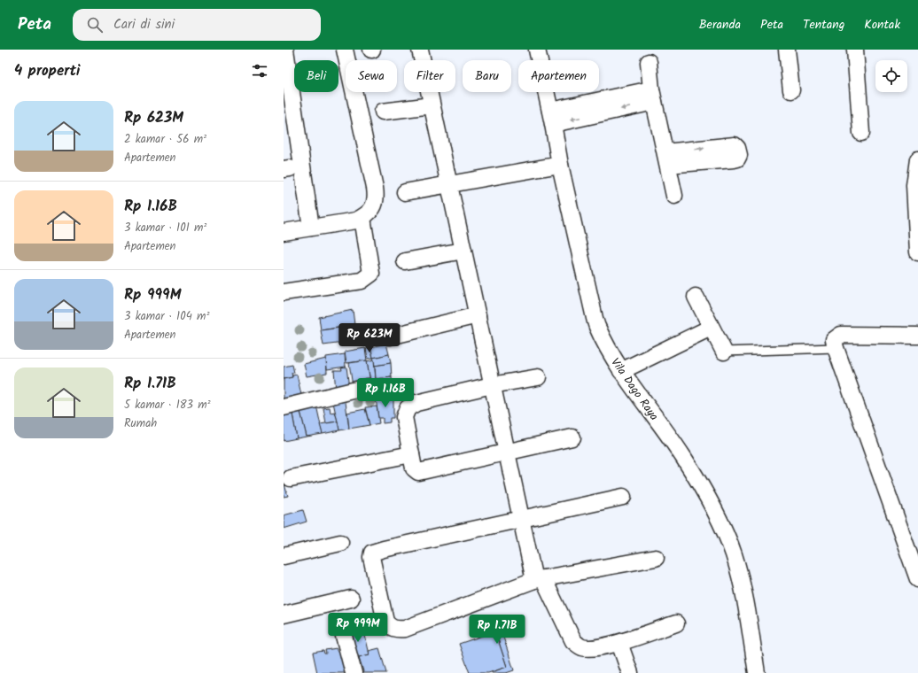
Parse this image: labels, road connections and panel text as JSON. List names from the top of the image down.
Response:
{
  "streets": {
    "street": ["Vila Dago Raya"]
  },
  "page": {
    "header": "Peta",
    "search": "Cari di sini",
    "nav": [
      "Beranda",
      "Peta",
      "Tentang",
      "Kontak"
    ],
    "heading": "4 properti",
    "chip": [
      "Beli",
      "Sewa",
      "Filter",
      "Baru",
      "Apartemen"
    ],
    "list": [
      {
        "name": "Rp 623M",
        "note": "2 kamar · 56 m² · Apartemen"
      },
      {
        "name": "Rp 1.16B",
        "note": "3 kamar · 101 m² · Apartemen"
      },
      {
        "name": "Rp 999M",
        "note": "3 kamar · 104 m² · Apartemen"
      },
      {
        "name": "Rp 1.71B",
        "note": "5 kamar · 183 m² · Rumah"
      }
    ],
    "price": [
      "Rp 623M",
      "Rp 1.16B",
      "Rp 999M",
      "Rp 1.71B"
    ]
  }
}
